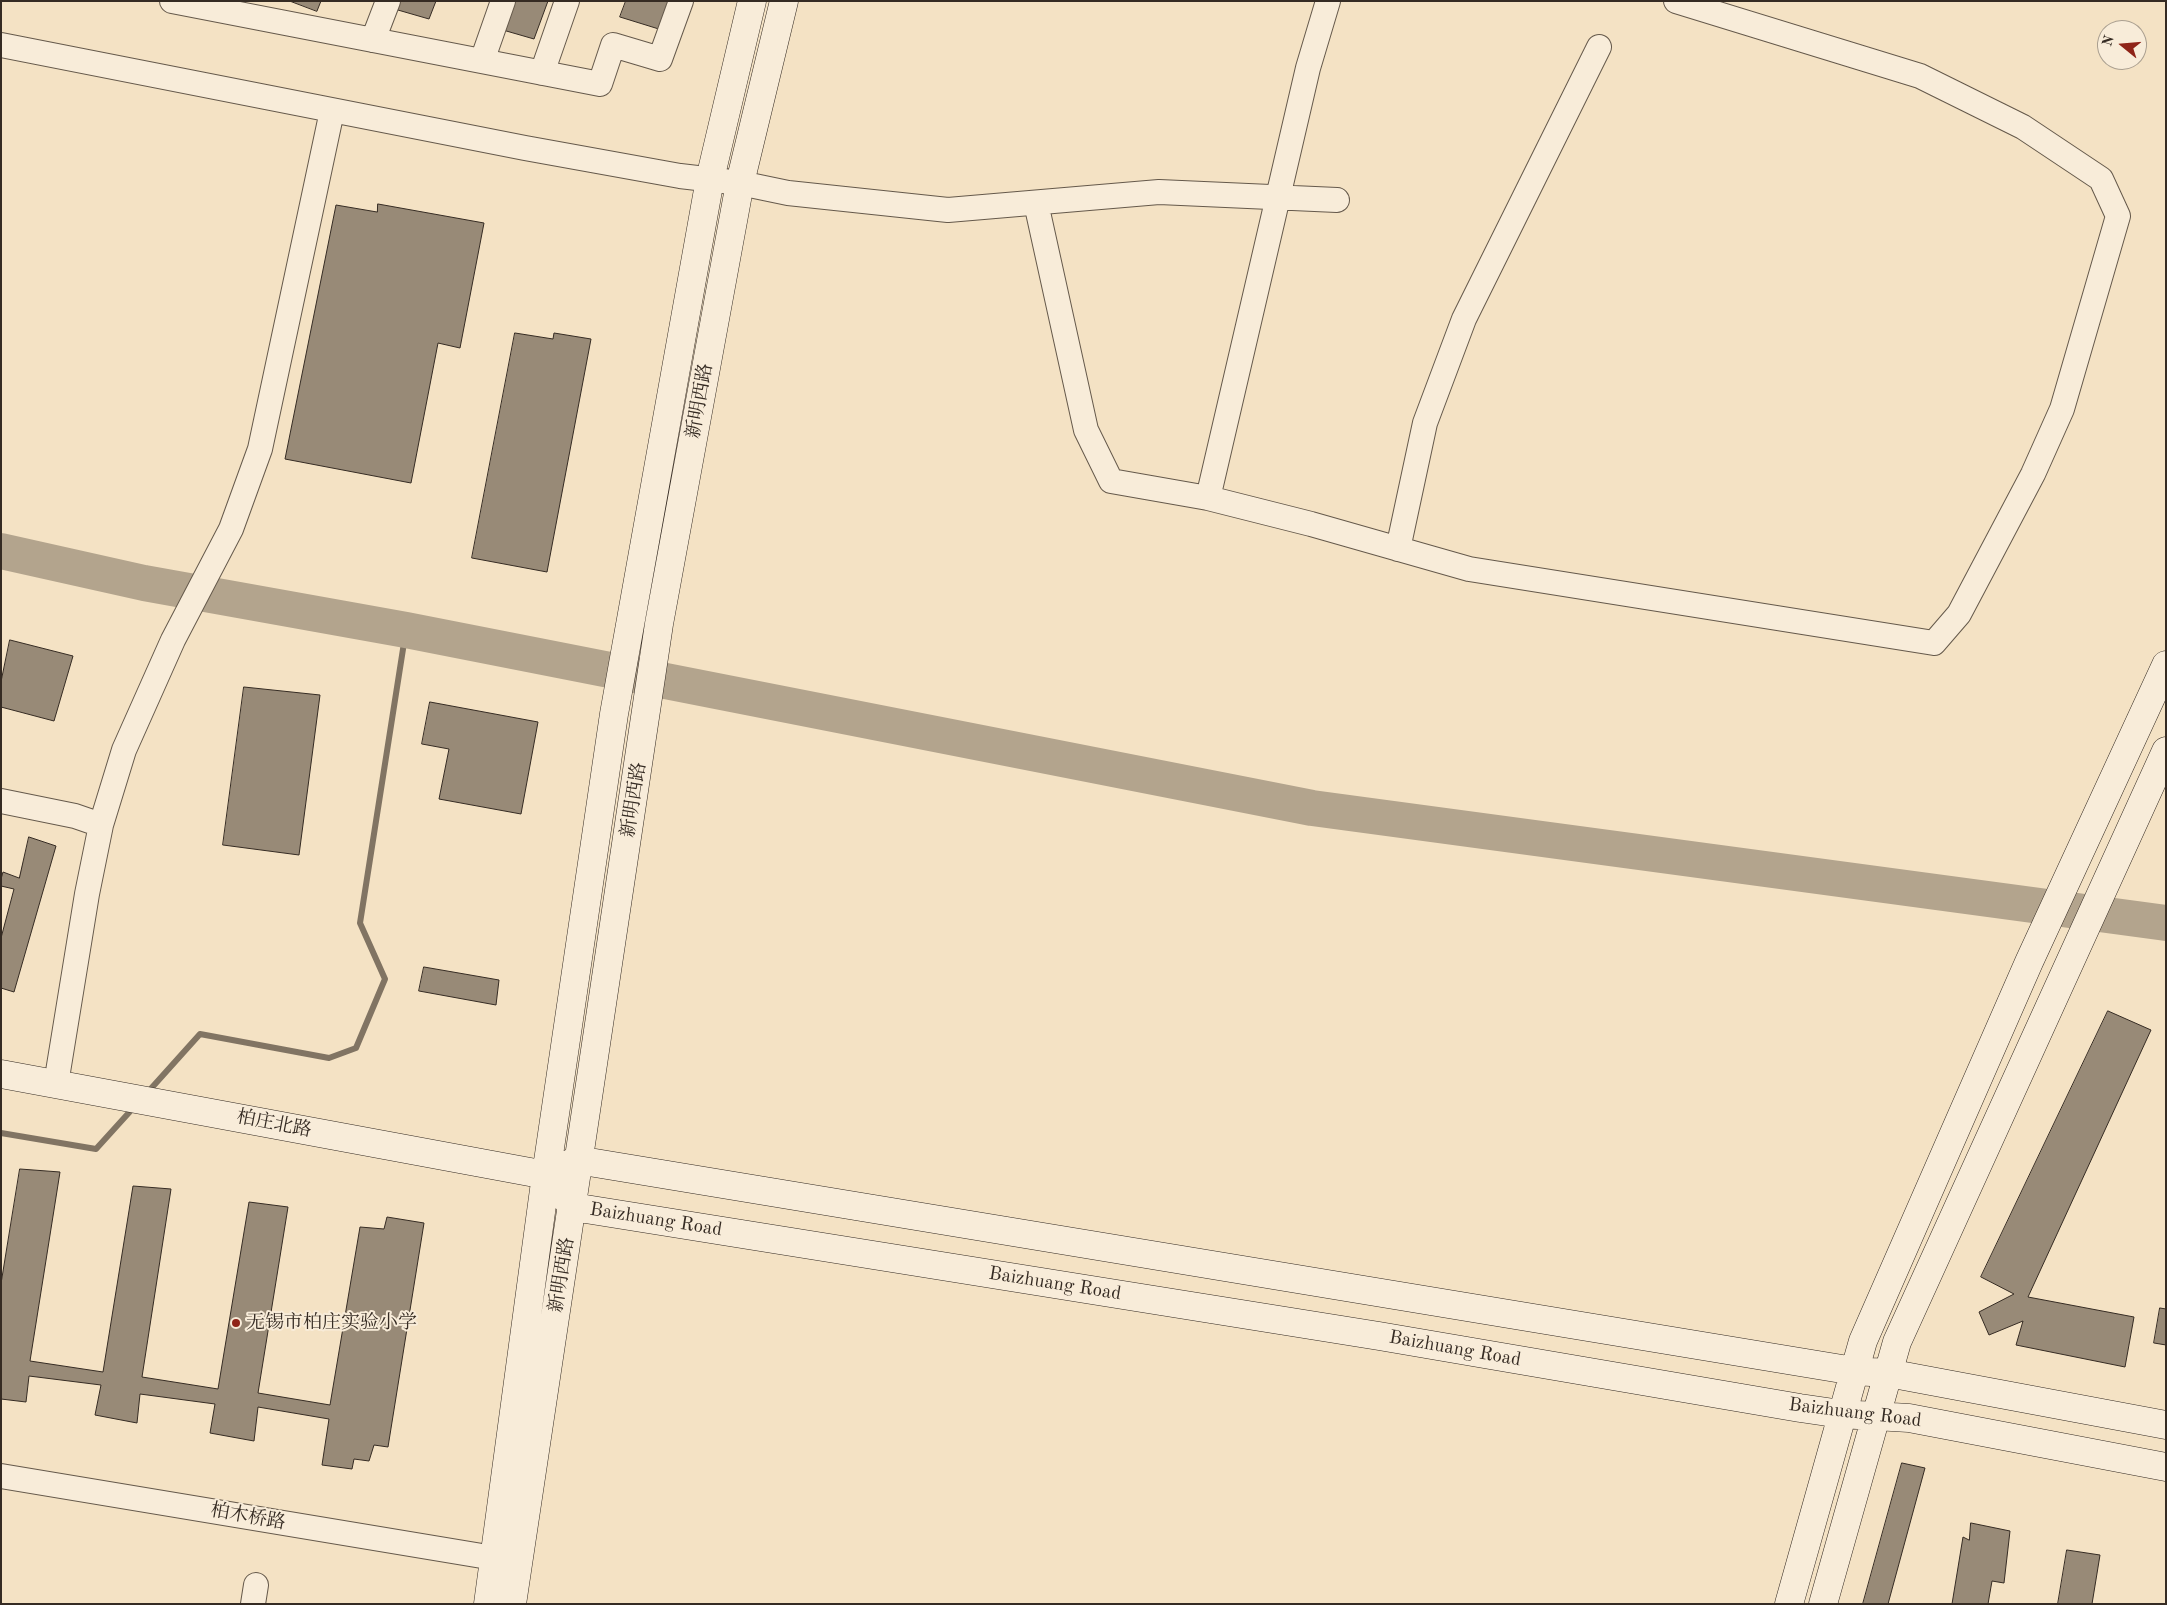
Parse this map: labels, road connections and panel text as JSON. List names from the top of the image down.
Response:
{
  "streets": {
    "street": [
      "新明西路",
      "柏庄北路",
      "Baizhuang Road",
      "柏木桥路"
    ]
  },
  "crossings": [
    ["新明西路", "柏庄北路"],
    ["新明西路", "Baizhuang Road"],
    ["新明西路", "柏木桥路"],
    ["柏庄北路", "Baizhuang Road"]
  ],
  "places": ["无锡市柏庄实验小学"],
  "north": "left"
}
